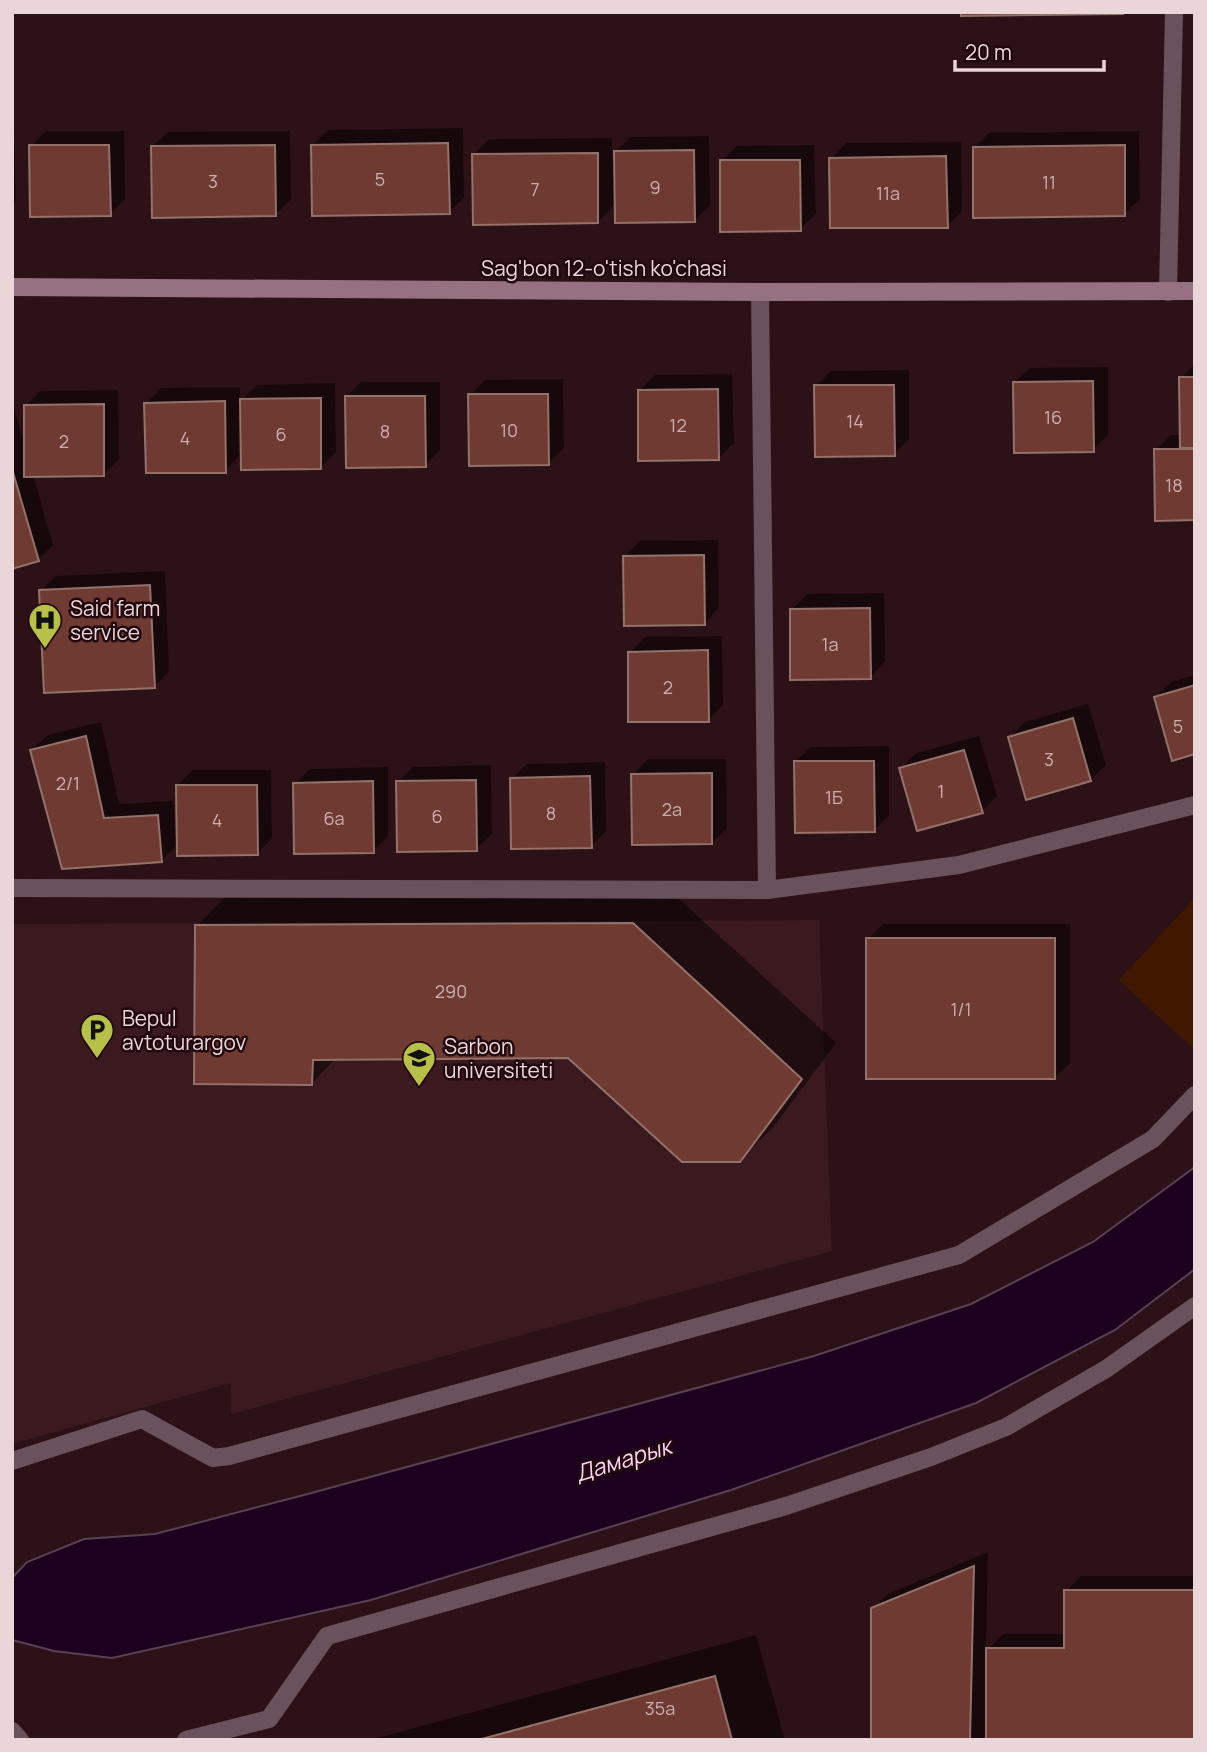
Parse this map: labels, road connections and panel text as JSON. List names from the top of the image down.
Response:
{
  "streets": {
    "main road": ["Sag'bon 12-o'tish ko'chasi"]
  },
  "water": ["Дамарык"],
  "places": {
    "hospital": ["Said farm service"],
    "parking": ["Bepul avtoturargov"],
    "school or university": ["Sarbon universiteti"]
  },
  "house_numbers": [
    "5",
    "3",
    "11",
    "9",
    "7",
    "11a",
    "16",
    "14",
    "12",
    "10",
    "8",
    "6",
    "4",
    "2",
    "18",
    "1a",
    "2",
    "5",
    "3",
    "2/1",
    "1",
    "1Б",
    "2a",
    "8",
    "6",
    "6a",
    "4",
    "290",
    "1/1",
    "35a"
  ],
  "scale_bar": "20 m"
}
